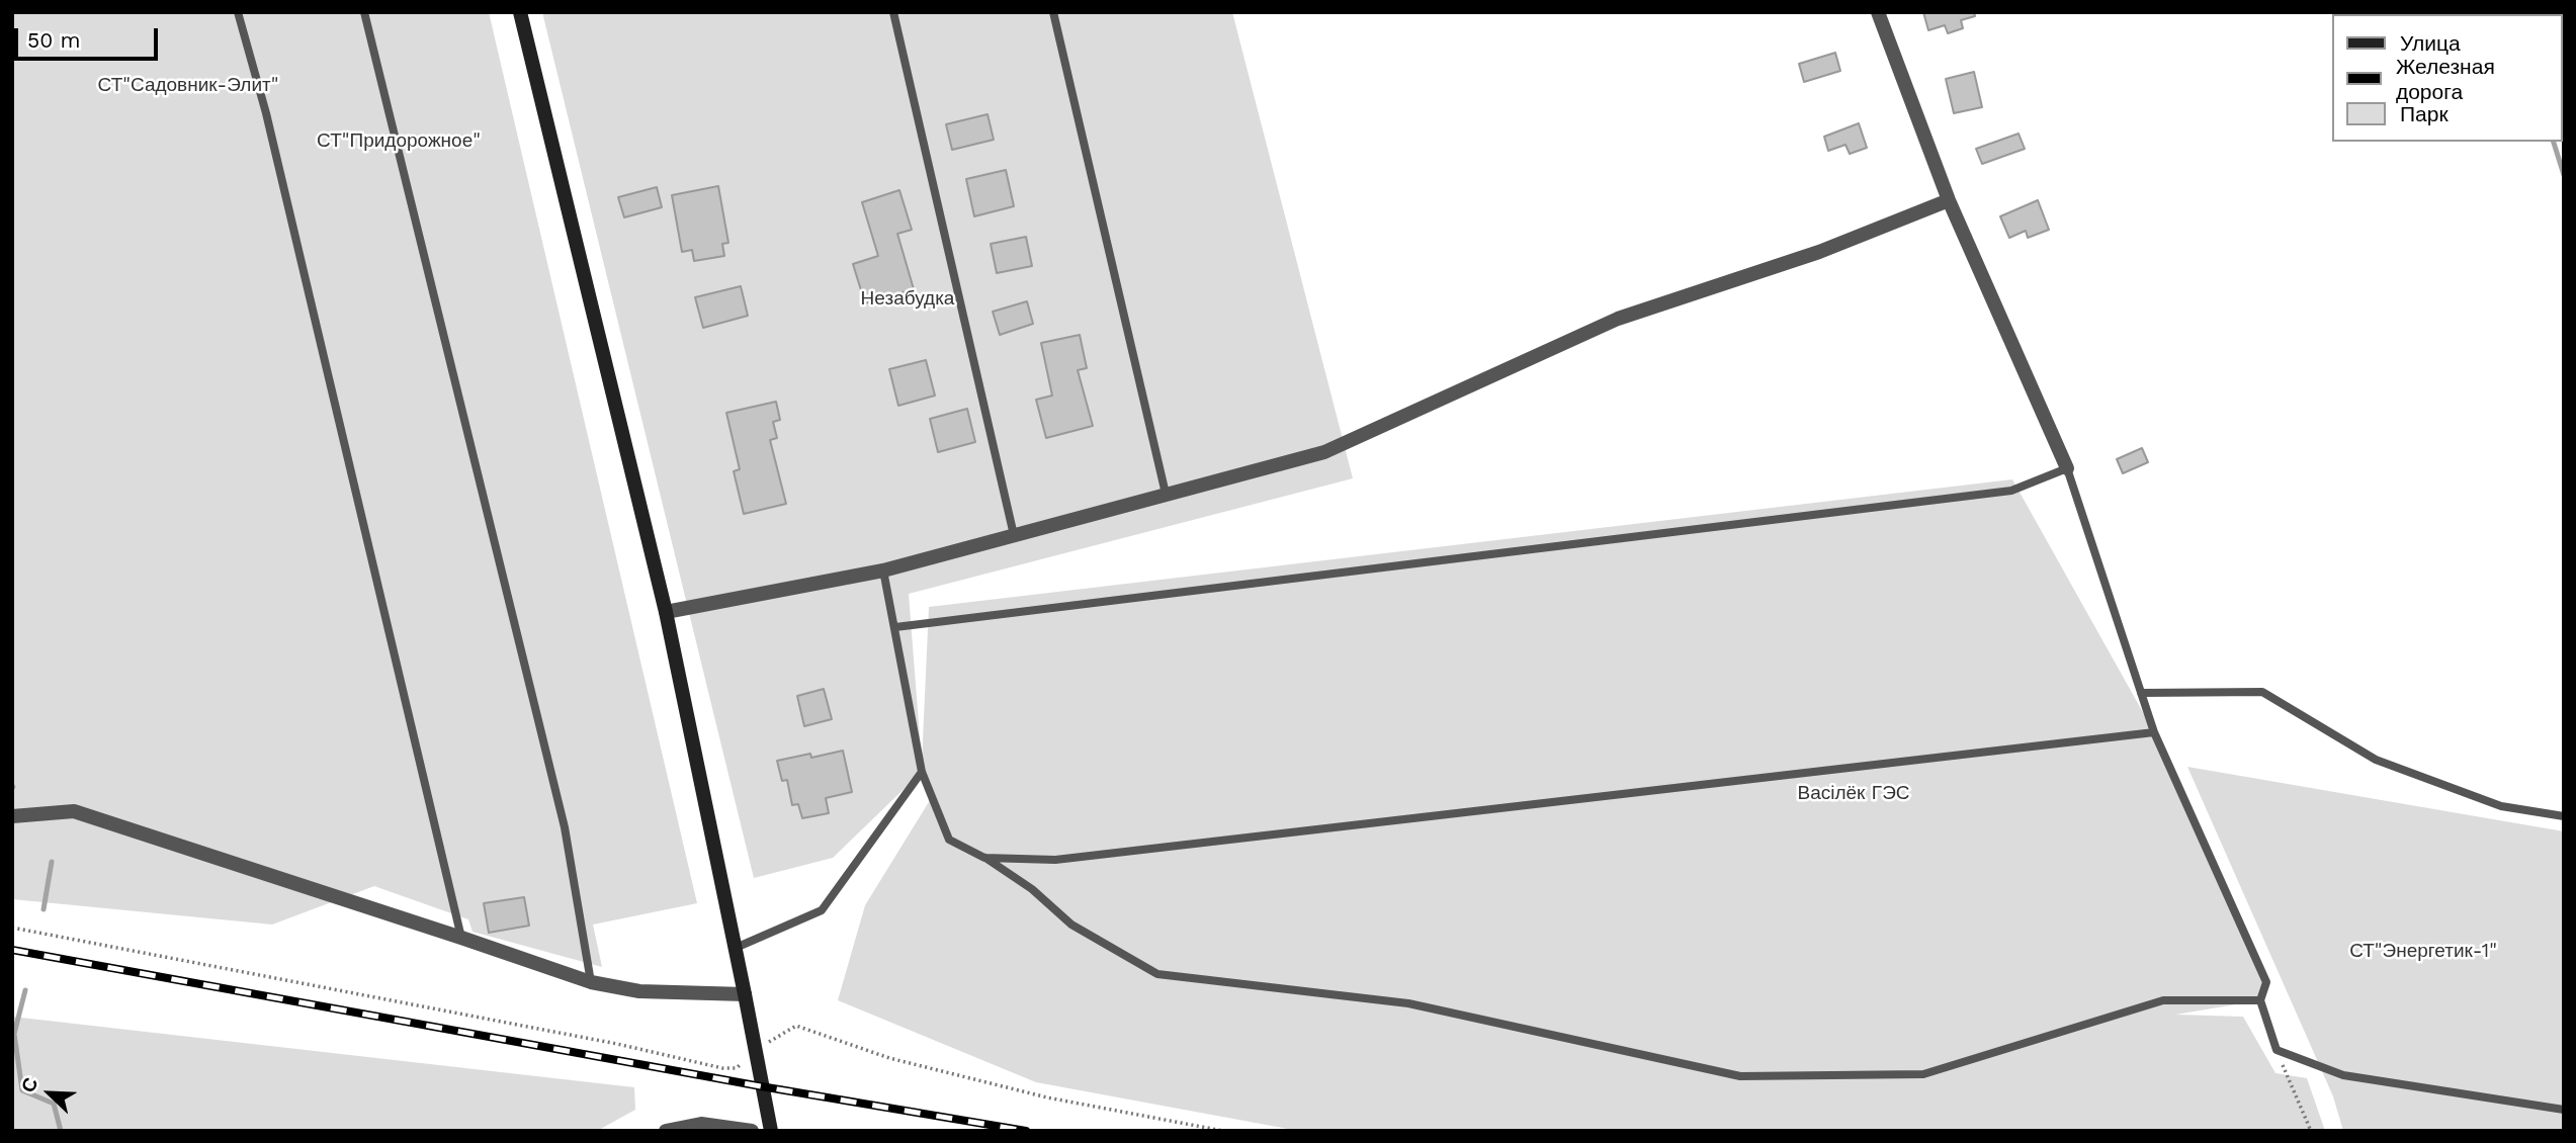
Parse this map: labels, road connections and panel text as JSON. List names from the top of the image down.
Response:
{
  "parks": [
    "СТ\"Садовник-Элит\"",
    "СТ\"Придорожное\"",
    "Незабудка",
    "Васілёк ГЭС",
    "СТ\"Энергетик-1\""
  ],
  "legend": ["Улица", "Железная дорога", "Парк"],
  "scale_bar": "50 m",
  "north": "top left"
}
